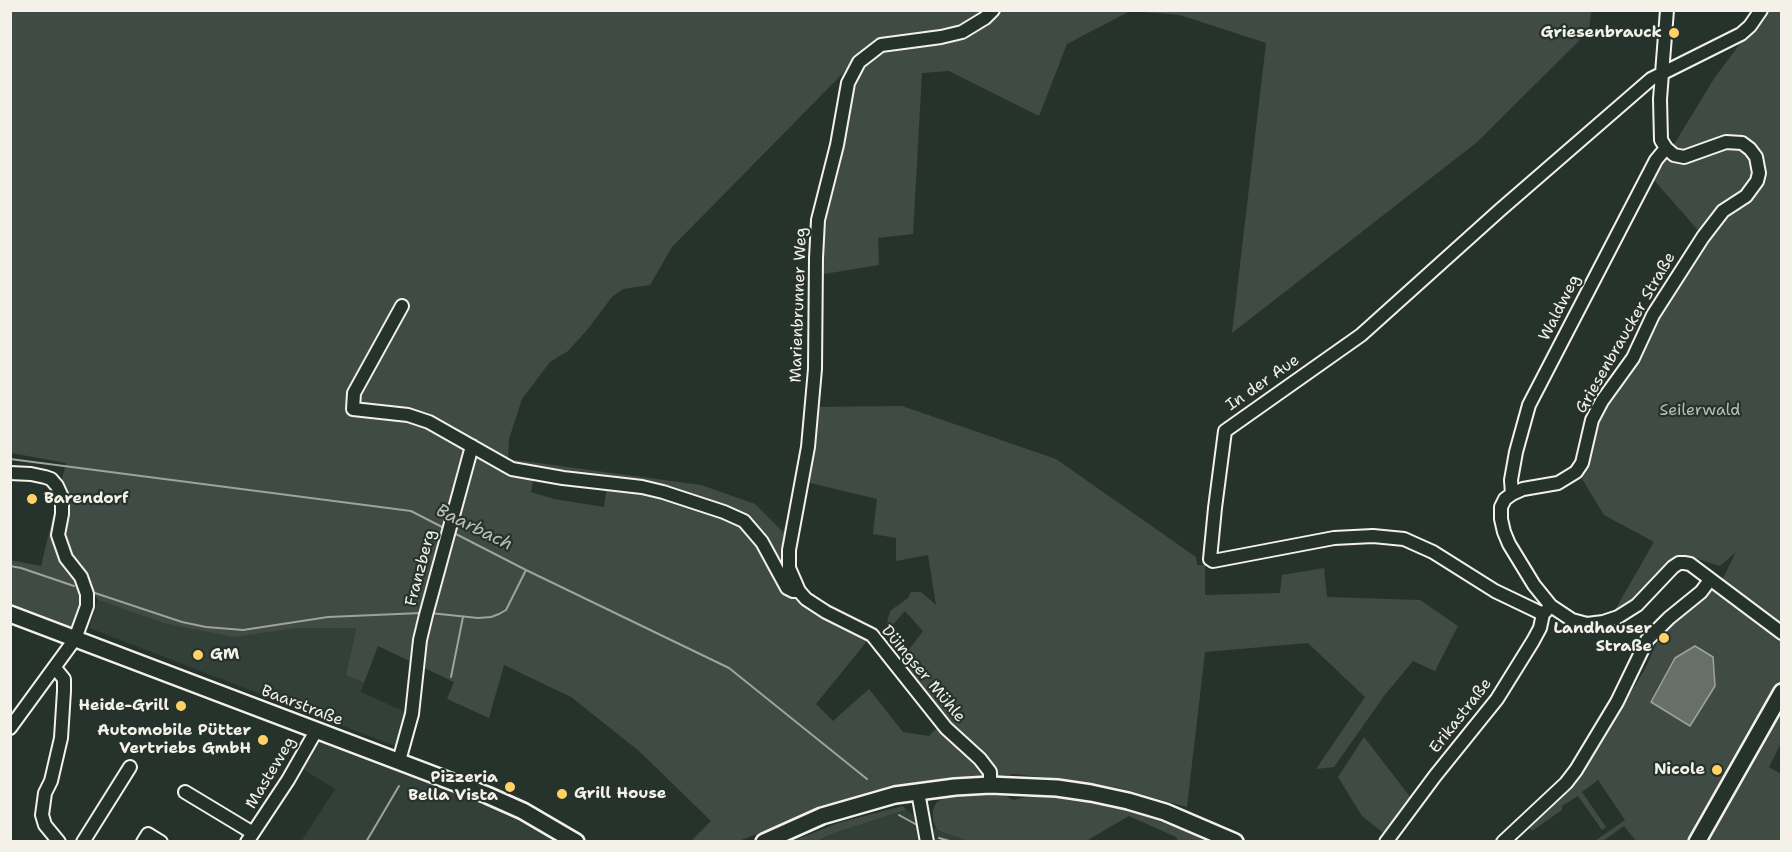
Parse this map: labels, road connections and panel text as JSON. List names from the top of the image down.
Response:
{
  "streets": {
    "main road": ["Baarstraße"],
    "street": [
      "Marienbrunner Weg",
      "Waldweg",
      "Griesenbraucker Straße",
      "In der Aue",
      "Franzberg",
      "Düingser Mühle",
      "Erikastraße",
      "Masteweg"
    ]
  },
  "crossings": [
    ["Marienbrunner Weg", "Düingser Mühle"],
    ["Waldweg", "Griesenbraucker Straße"],
    ["In der Aue", "Erikastraße"],
    ["Franzberg", "Düingser Mühle"],
    ["Franzberg", "Baarstraße"],
    ["Baarstraße", "Masteweg"]
  ],
  "water": ["Baarbach"],
  "parks": ["Seilerwald"],
  "places": [
    "Griesenbrauck",
    "Barendorf",
    "Landhauser Straße",
    "GM",
    "Heide-Grill",
    "Automobile Pütter Vertriebs GmbH",
    "Nicole",
    "Pizzeria Bella Vista",
    "Grill House"
  ]
}
